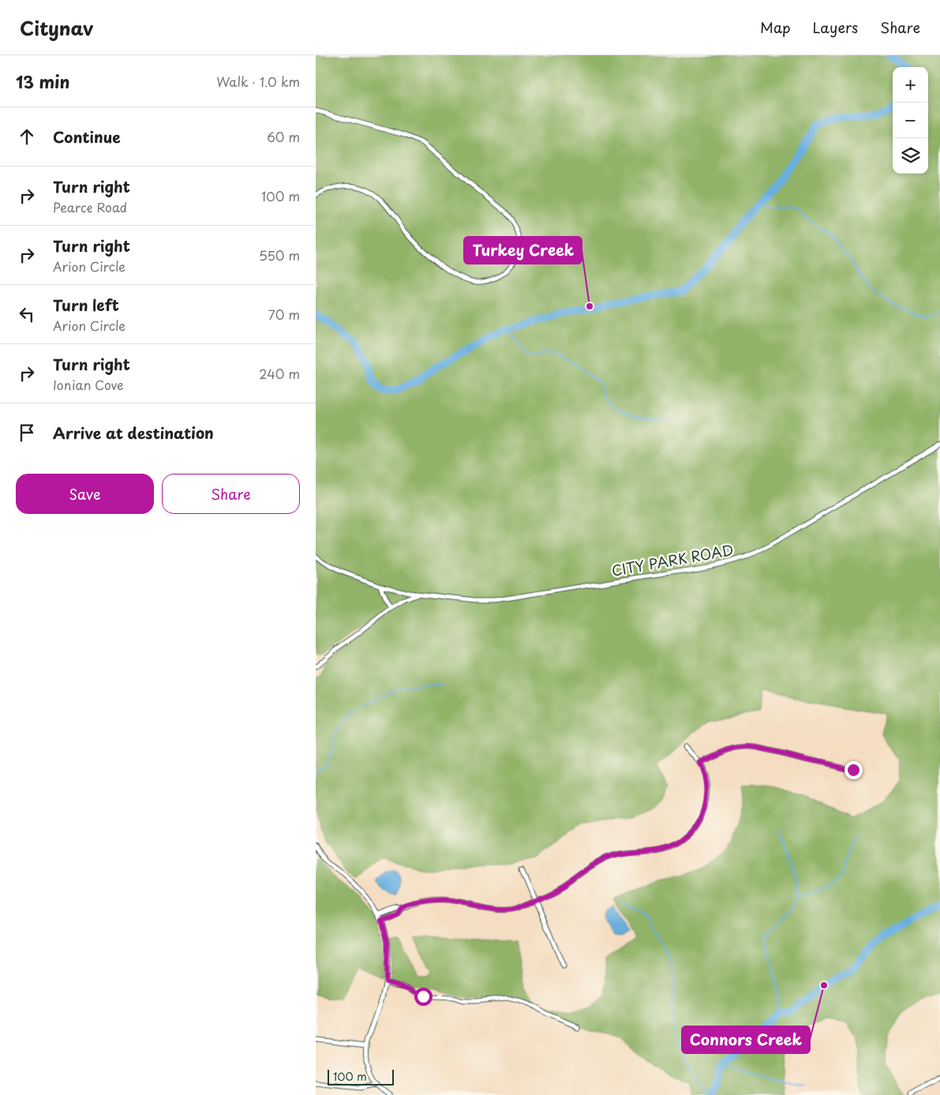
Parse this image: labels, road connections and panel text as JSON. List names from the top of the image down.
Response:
{
  "streets": {
    "street": ["CITY PARK ROAD"]
  },
  "places": ["Turkey Creek", "Connors Creek"],
  "scale_bar": "100 m",
  "page": {
    "header": "Citynav",
    "nav": ["Map", "Layers", "Share"],
    "heading": ["13 min", "Walk · 1.0 km"],
    "map_buttons": ["+", "−"],
    "list": [
      ["Continue", "60 m"],
      ["Turn right", "Pearce Road", "100 m"],
      ["Turn right", "Arion Circle", "550 m"],
      ["Turn left", "Arion Circle", "70 m"],
      ["Turn right", "Ionian Cove", "240 m"],
      "Arrive at destination"
    ],
    "buttons": ["Save", "Share"],
    "scale": "100 m"
  }
}
